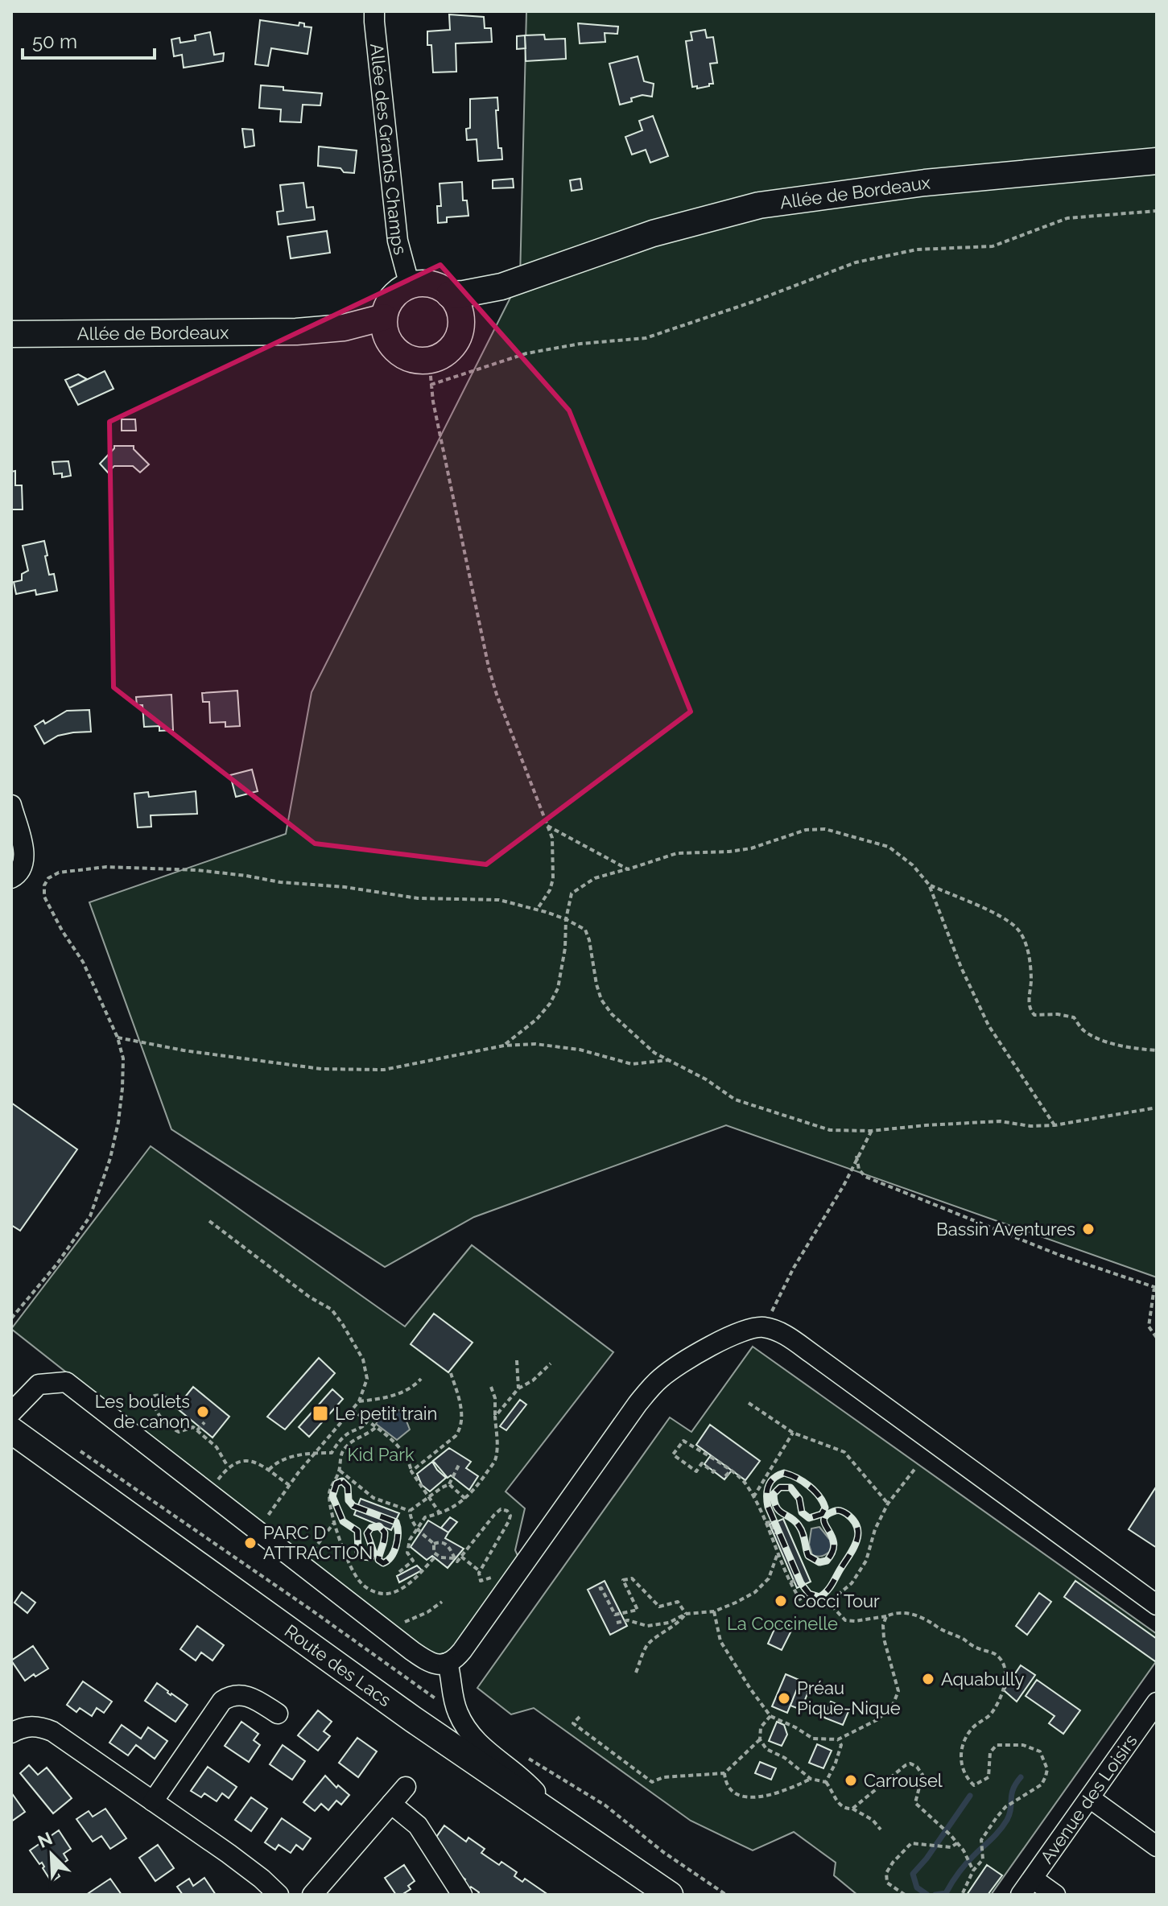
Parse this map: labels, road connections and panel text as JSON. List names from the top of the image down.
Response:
{
  "streets": {
    "main road": ["Allée de Bordeaux", "Route des Lacs"],
    "street": ["Allée des Grands Champs", "Avenue des Loisirs"]
  },
  "crossings": [
    ["Allée des Grands Champs", "Allée de Bordeaux"]
  ],
  "parks": ["Kid Park", "La Coccinelle"],
  "places": {
    "other": [
      "Bassin Aventures",
      "Les boulets de canon",
      "PARC D ATTRACTION",
      "Cocci Tour",
      "Aquabully",
      "Préau Pique-Nique",
      "Carrousel"
    ],
    "transit": ["Le petit train"]
  },
  "scale_bar": "50 m",
  "north": "top left"
}
